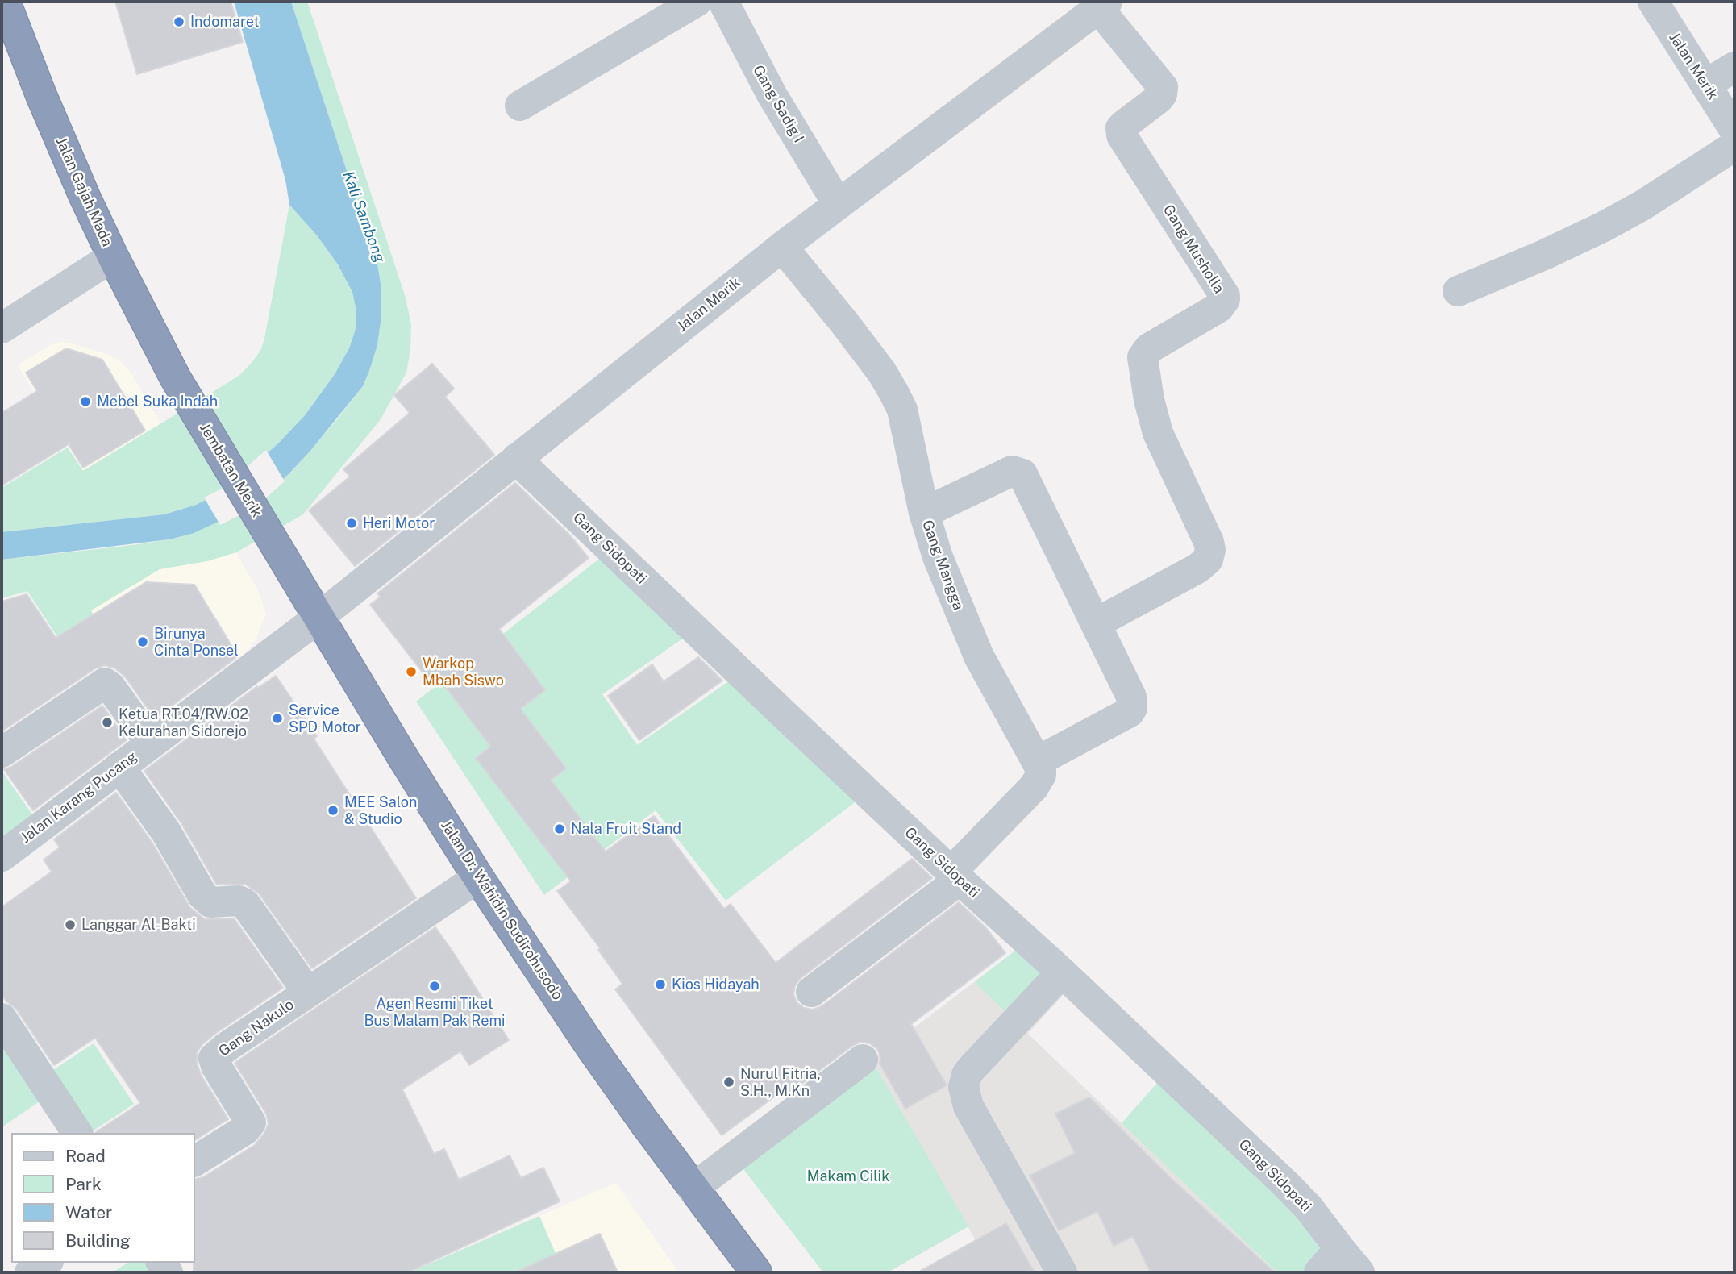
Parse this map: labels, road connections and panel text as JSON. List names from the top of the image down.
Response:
{
  "streets": {
    "highway": ["Jalan Gajah Mada", "Jembatan Merik", "Jalan Dr. Wahidin Sudirohusodo"],
    "street": [
      "Jalan Merik",
      "Gang Sadig I",
      "Gang Musholla",
      "Gang Sidopati",
      "Gang Mangga",
      "Jalan Karang Pucang",
      "Gang Nakulo"
    ]
  },
  "crossings": [
    ["Jalan Merik", "Gang Sadig I"],
    ["Jalan Merik", "Gang Musholla"],
    ["Jalan Merik", "Gang Sidopati"],
    ["Jalan Merik", "Gang Mangga"],
    ["Jalan Merik", "Jalan Karang Pucang"],
    ["Jalan Merik", "Jalan Dr. Wahidin Sudirohusodo"],
    ["Jalan Gajah Mada", "Jembatan Merik"],
    ["Jembatan Merik", "Jalan Dr. Wahidin Sudirohusodo"],
    ["Jalan Karang Pucang", "Jalan Dr. Wahidin Sudirohusodo"]
  ],
  "water": ["Kali Sambong"],
  "parks": ["Makam Cilik"],
  "places": [
    "Indomaret",
    "Mebel Suka Indah",
    "Heri Motor",
    "Birunya Cinta Ponsel",
    "Warkop Mbah Siswo",
    "Service SPD Motor",
    "Ketua RT.04/RW.02 Kelurahan Sidorejo",
    "MEE Salon & Studio",
    "Nala Fruit Stand",
    "Langgar Al-Bakti",
    "Kios Hidayah",
    "Agen Resmi Tiket Bus Malam Pak Remi",
    "Nurul Fitria, S.H., M.Kn"
  ],
  "legend": [
    "Road",
    "Park",
    "Water",
    "Building"
  ]
}
